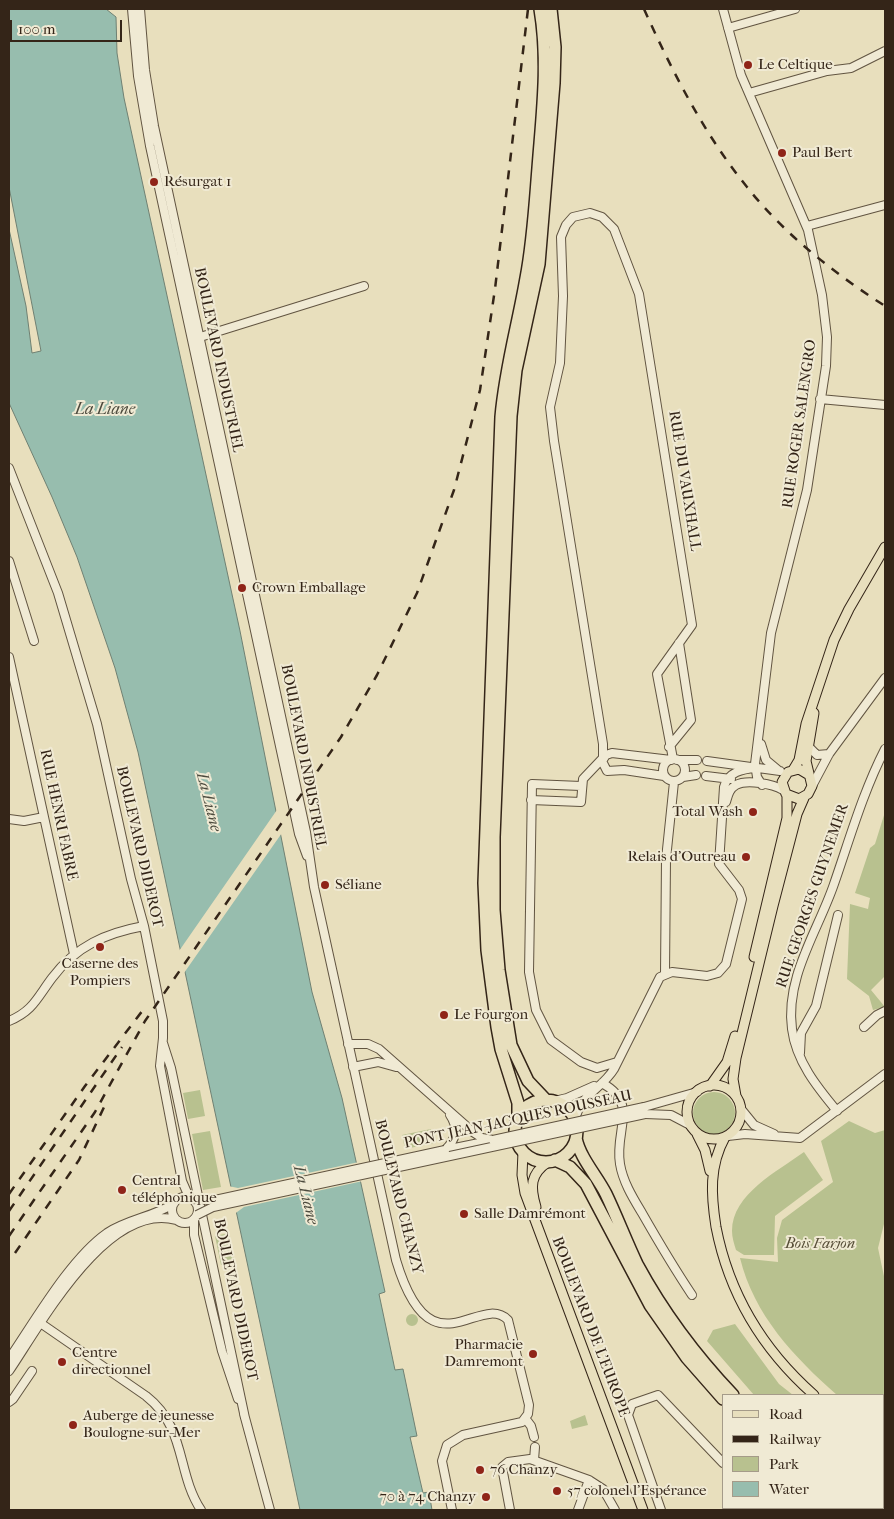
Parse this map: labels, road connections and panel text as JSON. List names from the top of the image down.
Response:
{
  "streets": {
    "main road": ["BOULEVARD DE L'EUROPE"],
    "street": [
      "BOULEVARD INDUSTRIEL",
      "RUE ROGER SALENGRO",
      "RUE DU VAUXHALL",
      "RUE HENRI FABRE",
      "BOULEVARD DIDEROT",
      "RUE GEORGES GUYNEMER",
      "PONT JEAN-JACQUES ROUSSEAU",
      "BOULEVARD CHANZY"
    ]
  },
  "crossings": [
    ["BOULEVARD INDUSTRIEL", "BOULEVARD CHANZY"],
    ["BOULEVARD DIDEROT", "PONT JEAN-JACQUES ROUSSEAU"]
  ],
  "water": ["La Liane"],
  "parks": ["Bois Farjon"],
  "places": [
    "Le Celtique",
    "Paul Bert",
    "Résurgat 1",
    "Crown Emballage",
    "Total Wash",
    "Relais d'Outreau",
    "Séliane",
    "Caserne des Pompiers",
    "Le Fourgon",
    "Central téléphonique",
    "Salle Damrémont",
    "Pharmacie Damremont",
    "Centre directionnel",
    "Auberge de jeunesse Boulogne-sur-Mer",
    "76 Chanzy",
    "57 colonel l'Espérance",
    "70 à 74 Chanzy"
  ],
  "legend": [
    "Road",
    "Railway",
    "Park",
    "Water"
  ],
  "scale_bar": "100 m"
}
